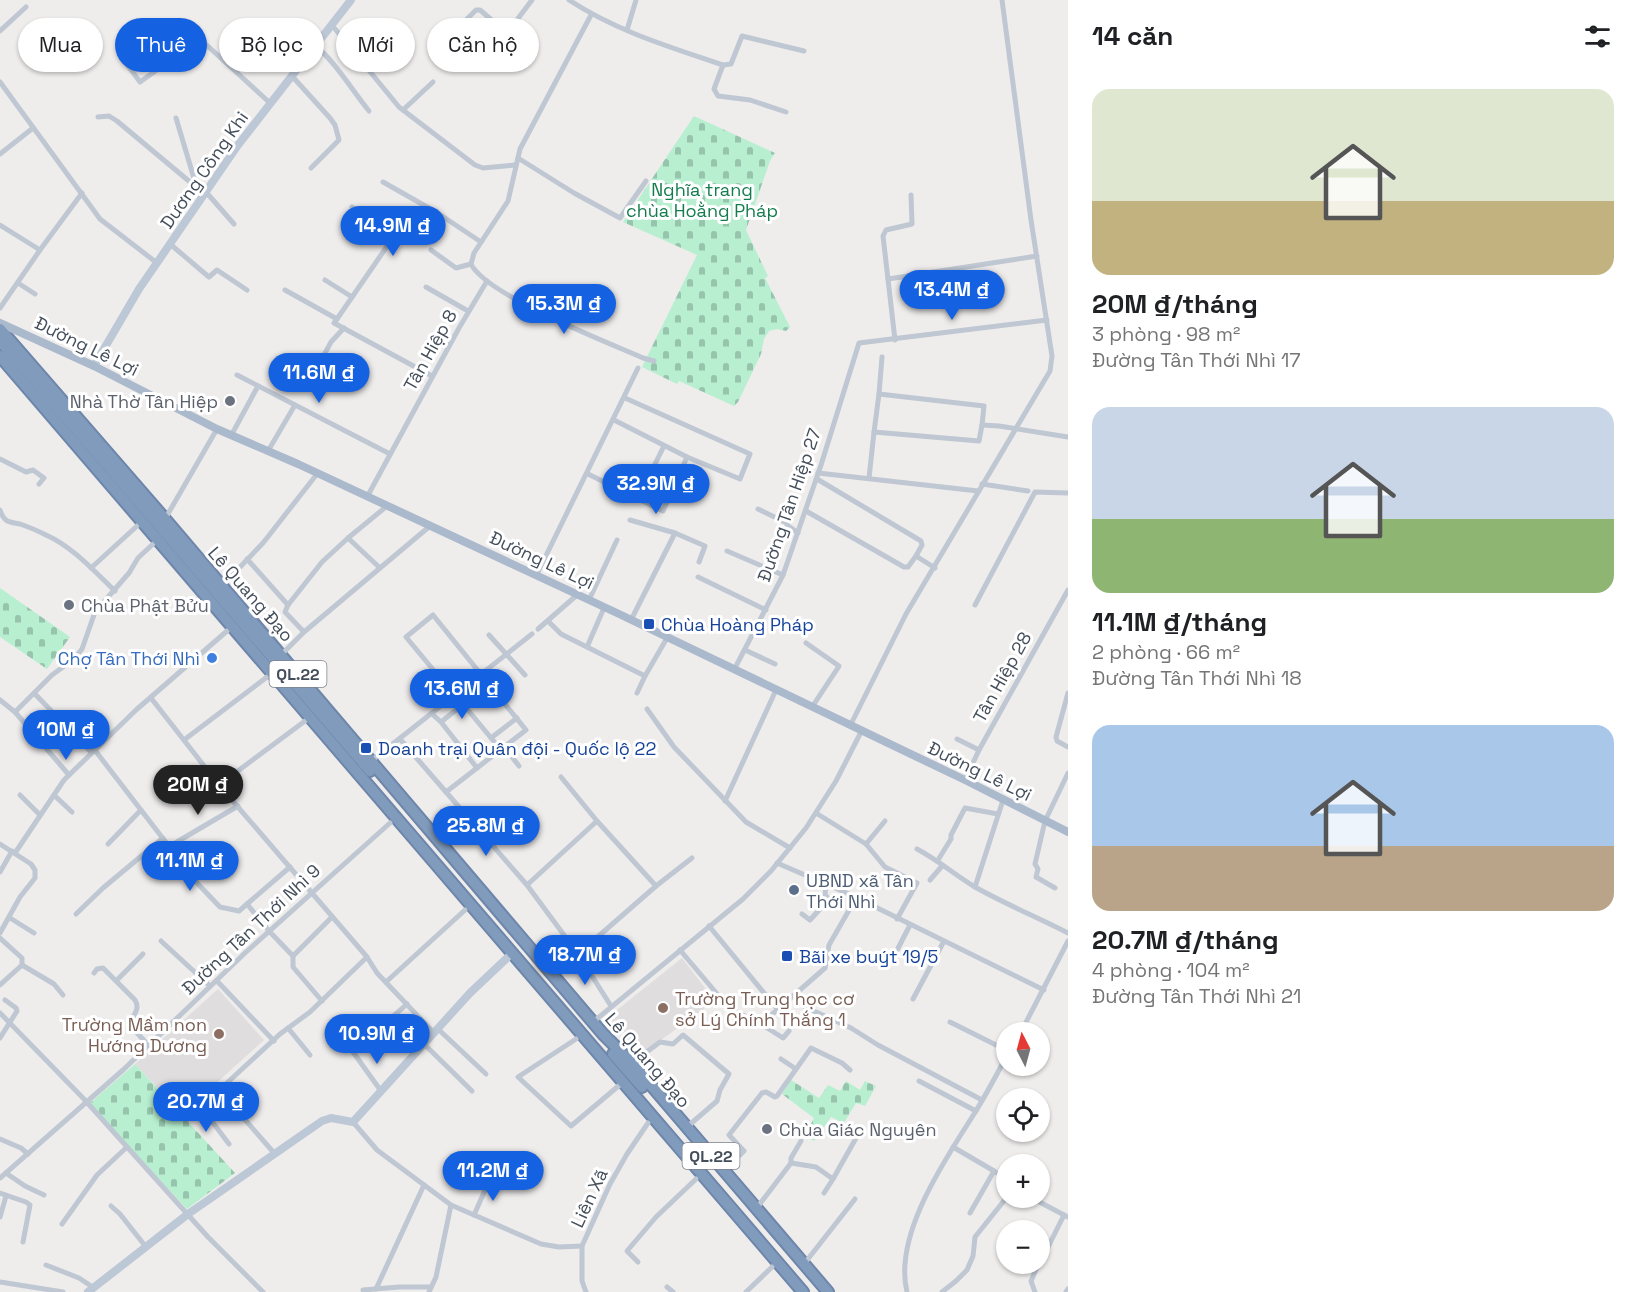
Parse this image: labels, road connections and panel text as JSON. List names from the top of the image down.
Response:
{
  "streets": {
    "highway": ["Lê Quang Đạo", "QL.22"],
    "main road": ["Đường Lê Lợi"],
    "street": [
      "Dương Công Khi",
      "Tân Hiệp 8",
      "Đường Tân Hiệp 27",
      "Tân Hiệp 28",
      "Đường Tân Thới Nhì 9",
      "Liên Xã"
    ]
  },
  "crossings": [
    ["Dương Công Khi", "Đường Lê Lợi"],
    ["Đường Lê Lợi", "Tân Hiệp 8"],
    ["Đường Lê Lợi", "Đường Tân Hiệp 27"],
    ["Đường Lê Lợi", "Tân Hiệp 28"],
    ["Lê Quang Đạo", "Đường Tân Thới Nhì 9"],
    ["Lê Quang Đạo", "Liên Xã"]
  ],
  "parks": ["Nghĩa trang chùa Hoằng Pháp"],
  "places": {
    "other": [
      "Nhà Thờ Tân Hiệp",
      "Chùa Phật Bửu",
      "Chợ Tân Thới Nhì",
      "UBND xã Tân Thới Nhì",
      "Trường Trung học cơ sở Lý Chính Thắng 1",
      "Trường Mầm non Hướng Dương",
      "Chùa Giác Nguyên"
    ],
    "transit": ["Chùa Hoàng Pháp", "Doanh trại Quân đội - Quốc lộ 22", "Bãi xe buýt 19/5"]
  },
  "north": "top",
  "page": {
    "heading": "14 căn",
    "chip": [
      "Mua",
      "Thuê",
      "Bộ lọc",
      "Mới",
      "Căn hộ"
    ],
    "list": [
      {
        "name": "20M ₫/tháng",
        "note": "3 phòng · 98 m² · Đường Tân Thới Nhì 17"
      },
      {
        "name": "11.1M ₫/tháng",
        "note": "2 phòng · 66 m² · Đường Tân Thới Nhì 18"
      },
      {
        "name": "20.7M ₫/tháng",
        "note": "4 phòng · 104 m² · Đường Tân Thới Nhì 21"
      }
    ],
    "price": [
      "14.9M ₫",
      "13.4M ₫",
      "15.3M ₫",
      "11.6M ₫",
      "32.9M ₫",
      "13.6M ₫",
      "10M ₫",
      "20M ₫",
      "25.8M ₫",
      "11.1M ₫",
      "18.7M ₫",
      "10.9M ₫",
      "20.7M ₫",
      "11.2M ₫"
    ],
    "map_buttons": ["+", "−"]
  }
}
